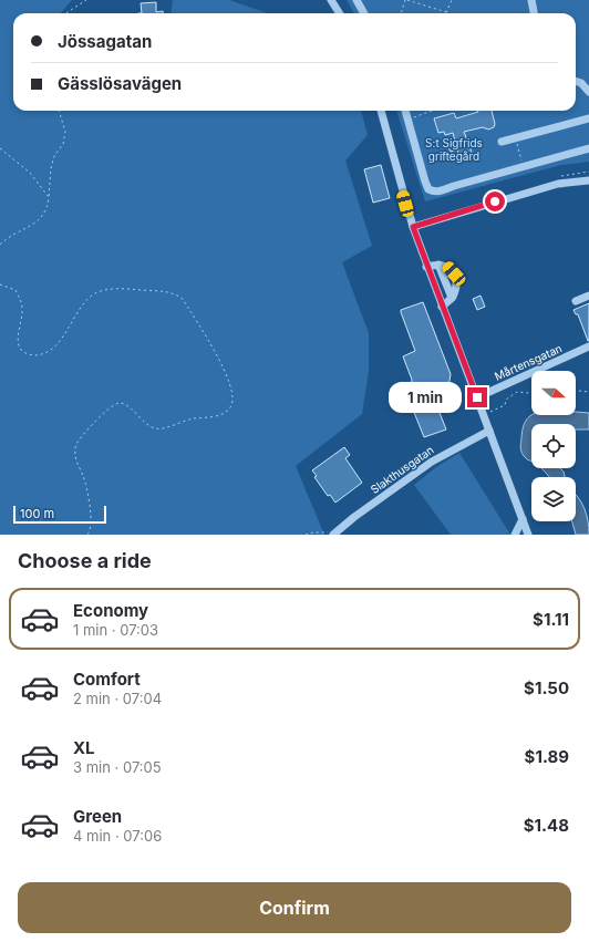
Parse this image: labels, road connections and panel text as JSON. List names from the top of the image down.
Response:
{
  "streets": {
    "street": ["Mårtensgatan", "Slakthusgatan"]
  },
  "parks": ["S:t Sigfrids griftegård"],
  "scale_bar": "100 m",
  "north": "right",
  "page": {
    "banner": ["Jössagatan", "Gässlösavägen"],
    "bubble": "1 min",
    "scale": "100 m",
    "heading": "Choose a ride",
    "list": [
      {
        "name": "Economy",
        "note": "1 min · 07:03",
        "value": "$1.11"
      },
      {
        "name": "Comfort",
        "note": "2 min · 07:04",
        "value": "$1.50"
      },
      {
        "name": "XL",
        "note": "3 min · 07:05",
        "value": "$1.89"
      },
      {
        "name": "Green",
        "note": "4 min · 07:06",
        "value": "$1.48"
      }
    ],
    "buttons": "Confirm"
  }
}
